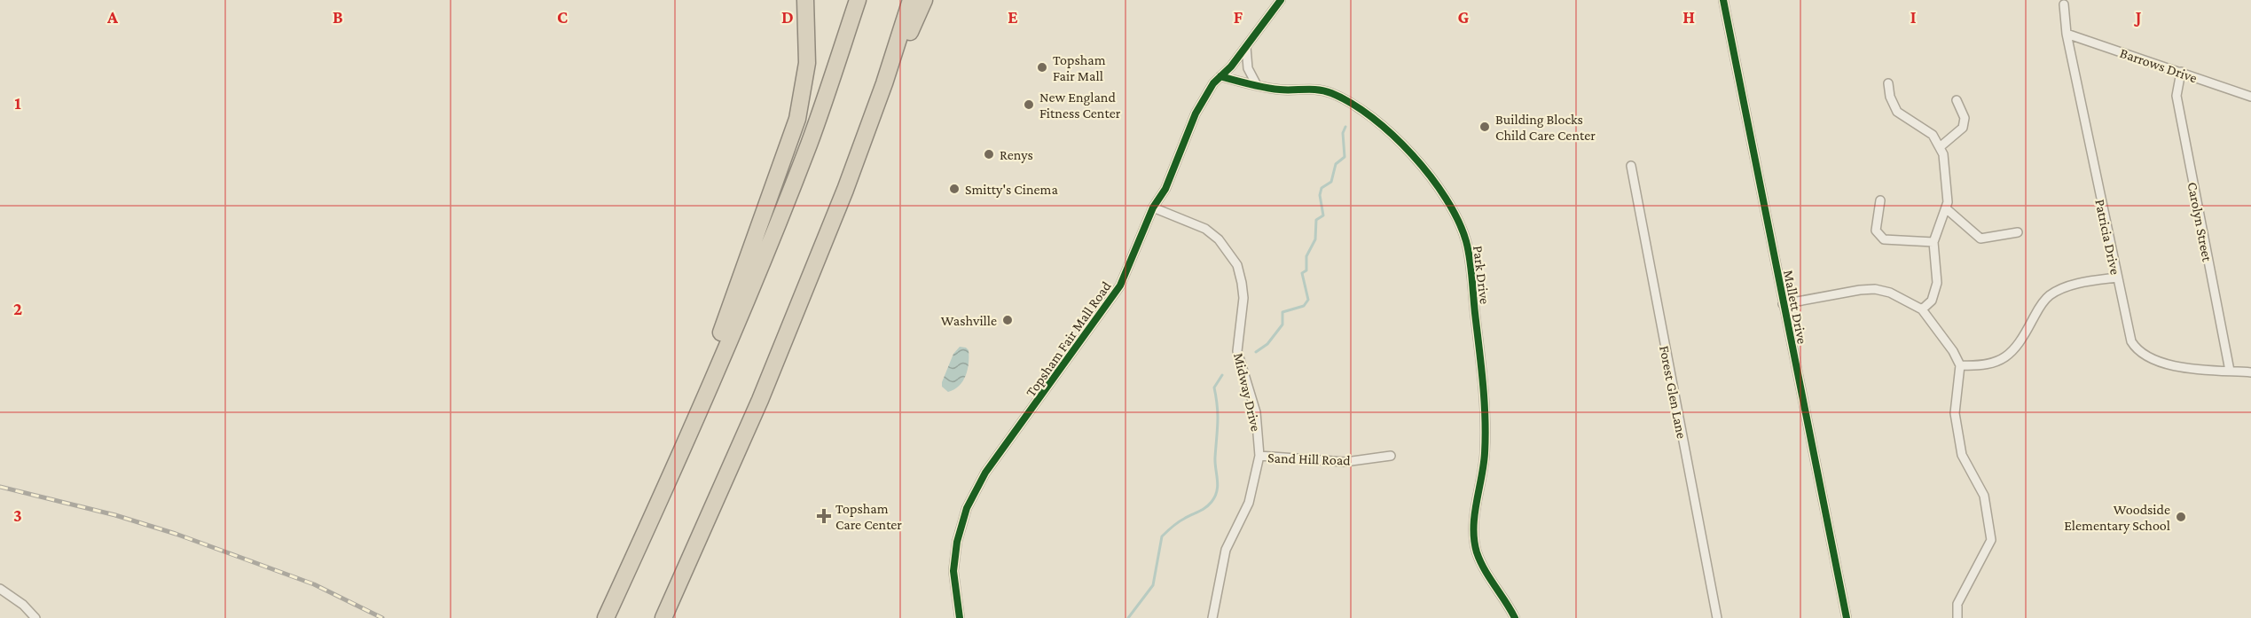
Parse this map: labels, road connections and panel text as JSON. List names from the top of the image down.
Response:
{
  "streets": {
    "street": [
      "Barrows Drive",
      "Carolyn Street",
      "Patricia Drive",
      "Park Drive",
      "Mallett Drive",
      "Topsham Fair Mall Road",
      "Midway Drive",
      "Forest Glen Lane",
      "Sand Hill Road"
    ]
  },
  "crossings": [
    ["Barrows Drive", "Carolyn Street"],
    ["Barrows Drive", "Patricia Drive"],
    ["Carolyn Street", "Patricia Drive"],
    ["Park Drive", "Topsham Fair Mall Road"],
    ["Topsham Fair Mall Road", "Midway Drive"],
    ["Midway Drive", "Sand Hill Road"]
  ],
  "places": {
    "other": [
      "Topsham Fair Mall",
      "New England Fitness Center",
      "Building Blocks Child Care Center",
      "Renys",
      "Smitty's Cinema",
      "Washville",
      "Woodside Elementary School"
    ],
    "health": ["Topsham Care Center"]
  },
  "grid": {
    "columns": [
      "A",
      "B",
      "C",
      "D",
      "E",
      "F",
      "G",
      "H",
      "I",
      "J"
    ],
    "rows": ["1", "2", "3"]
  }
}
